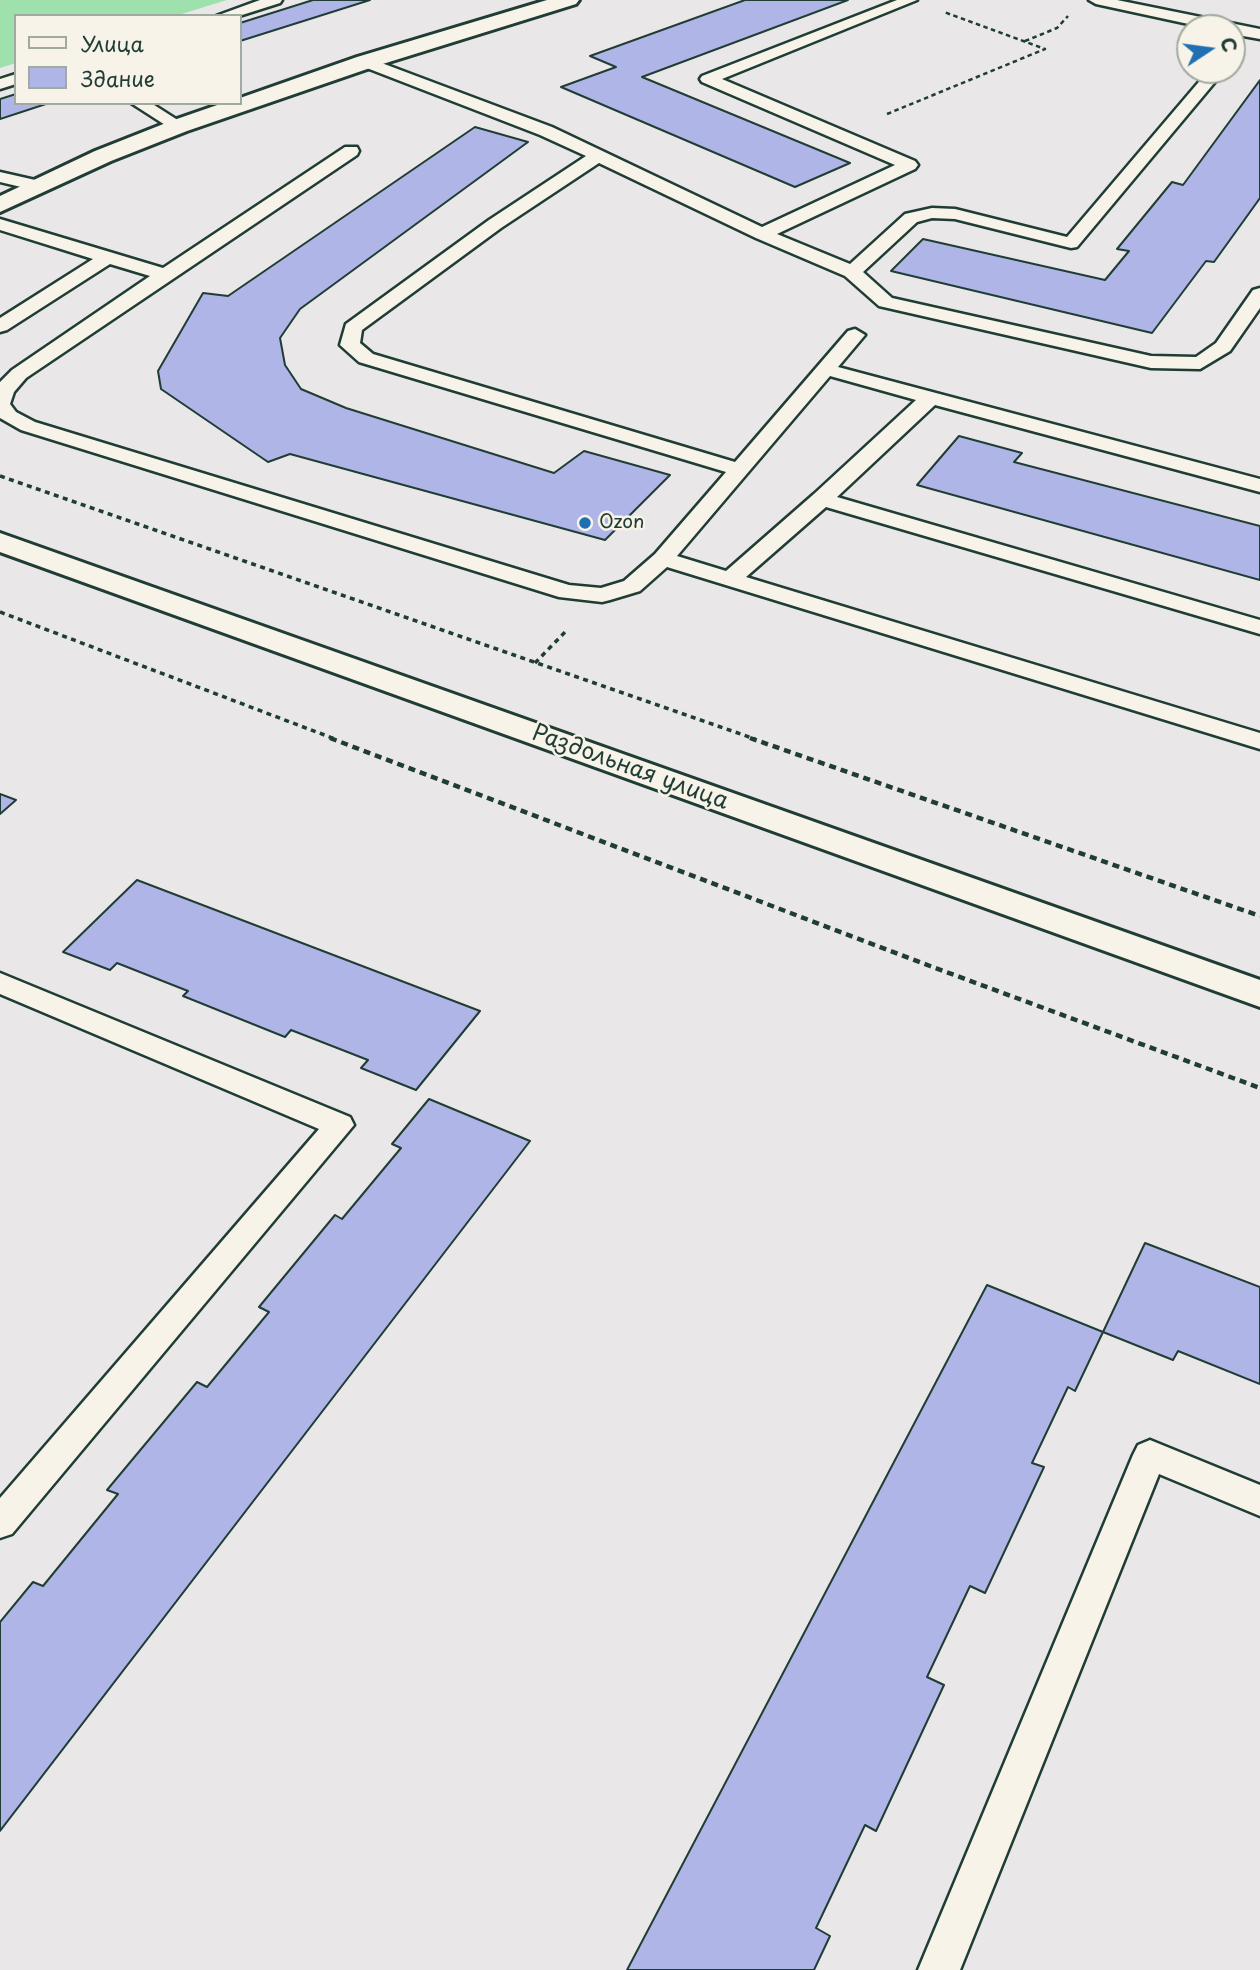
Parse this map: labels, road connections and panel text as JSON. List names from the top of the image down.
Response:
{
  "streets": {
    "main road": ["Раздольная улица"]
  },
  "places": ["Ozon"],
  "legend": ["Улица", "Здание"],
  "north": "right"
}
